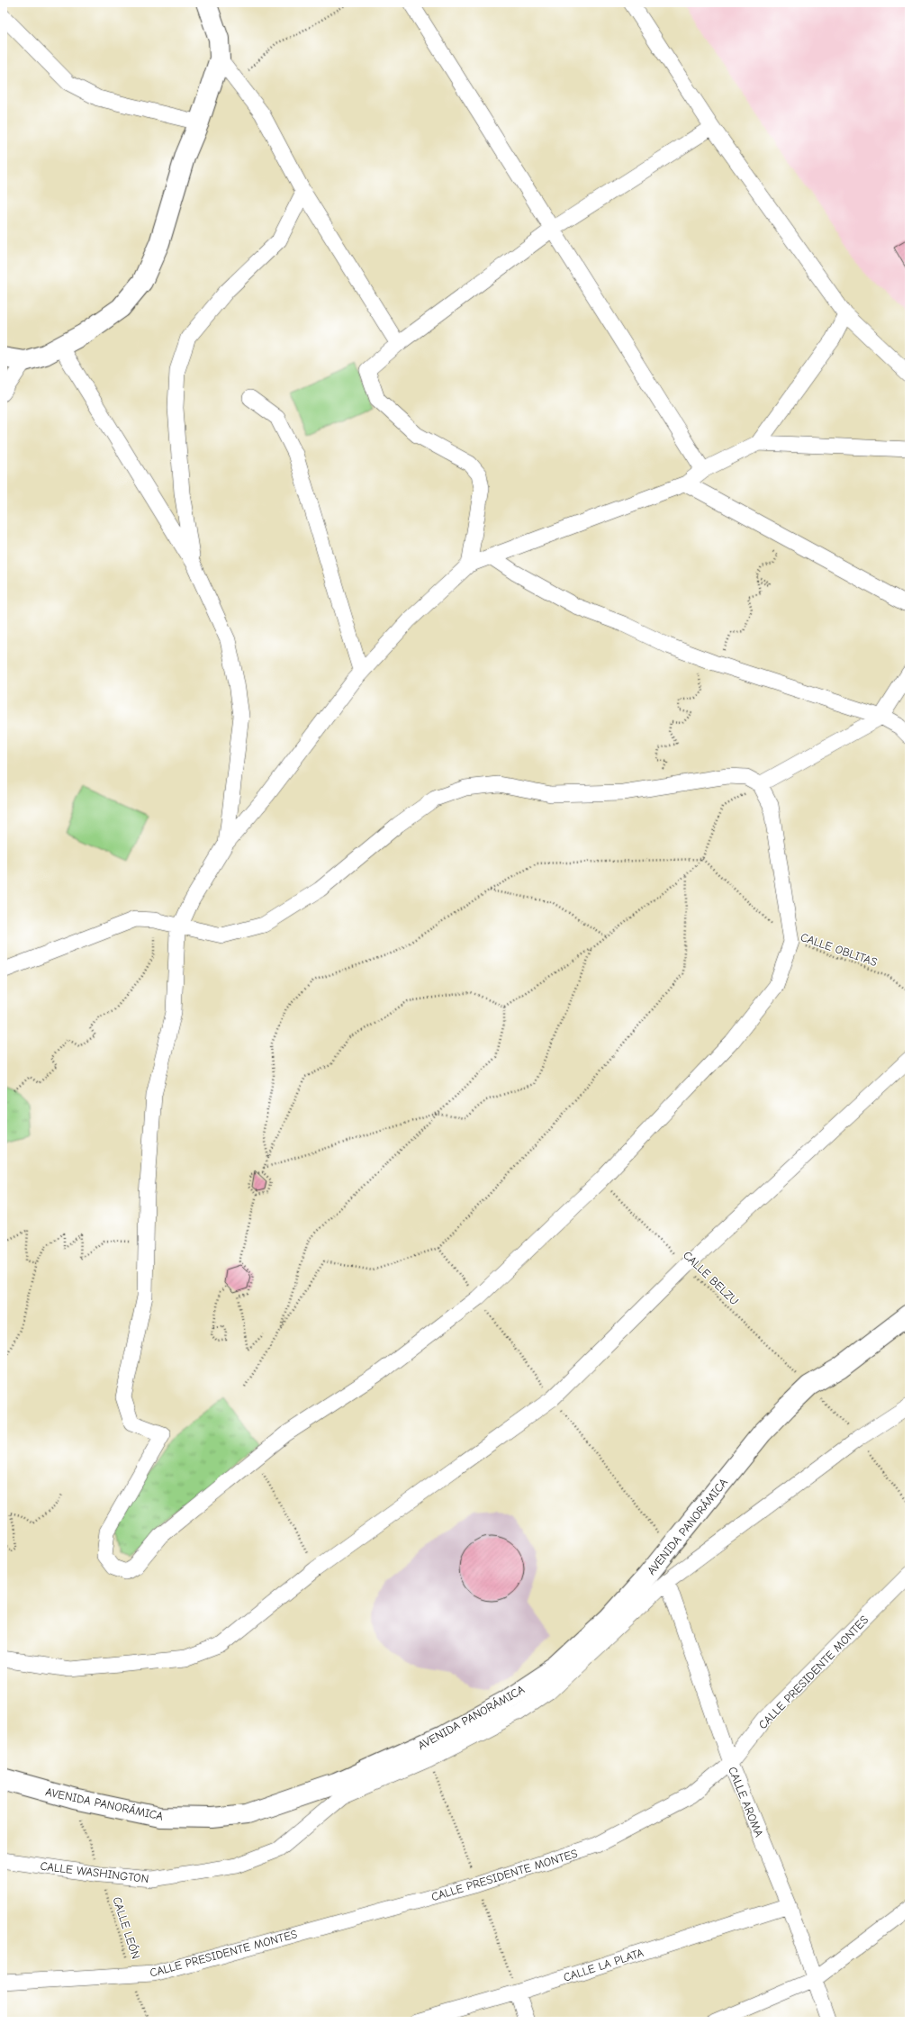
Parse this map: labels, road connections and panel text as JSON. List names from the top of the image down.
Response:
{
  "streets": {
    "main road": ["AVENIDA PANORÁMICA"],
    "street": [
      "CALLE PRESIDENTE MONTES",
      "CALLE AROMA",
      "CALLE WASHINGTON",
      "CALLE LA PLATA"
    ],
    "path": ["CALLE OBLITAS", "CALLE BELZU", "CALLE LEÓN"]
  },
  "crossings": [
    ["CALLE BELZU", "AVENIDA PANORÁMICA"],
    ["AVENIDA PANORÁMICA", "CALLE WASHINGTON"],
    ["AVENIDA PANORÁMICA", "CALLE LEÓN"],
    ["CALLE PRESIDENTE MONTES", "CALLE AROMA"],
    ["CALLE PRESIDENTE MONTES", "CALLE LEÓN"],
    ["CALLE AROMA", "CALLE WASHINGTON"],
    ["CALLE AROMA", "CALLE LA PLATA"],
    ["CALLE WASHINGTON", "CALLE LEÓN"]
  ]
}
